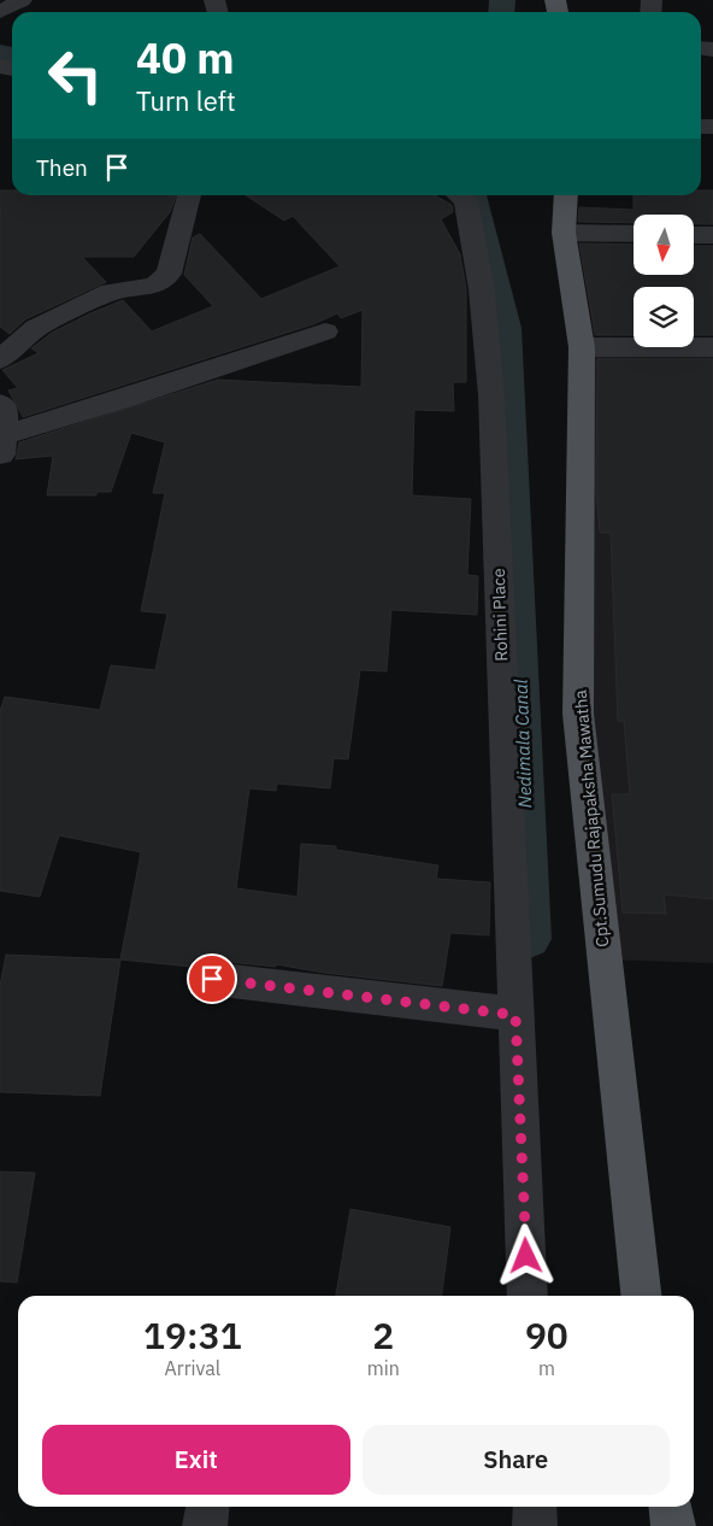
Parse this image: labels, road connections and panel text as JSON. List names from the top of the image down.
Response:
{
  "streets": {
    "main road": ["Cpt.Sumudu Rajapaksha Mawatha"],
    "street": ["Rohini Place"]
  },
  "water": ["Nedimala Canal"],
  "north": "bottom",
  "page": {
    "turn": ["40 m", "Turn left"],
    "then": "Then",
    "eta": [
      "19:31",
      "Arrival",
      "2",
      "min",
      "90",
      "m"
    ],
    "buttons": ["Exit", "Share"]
  }
}
